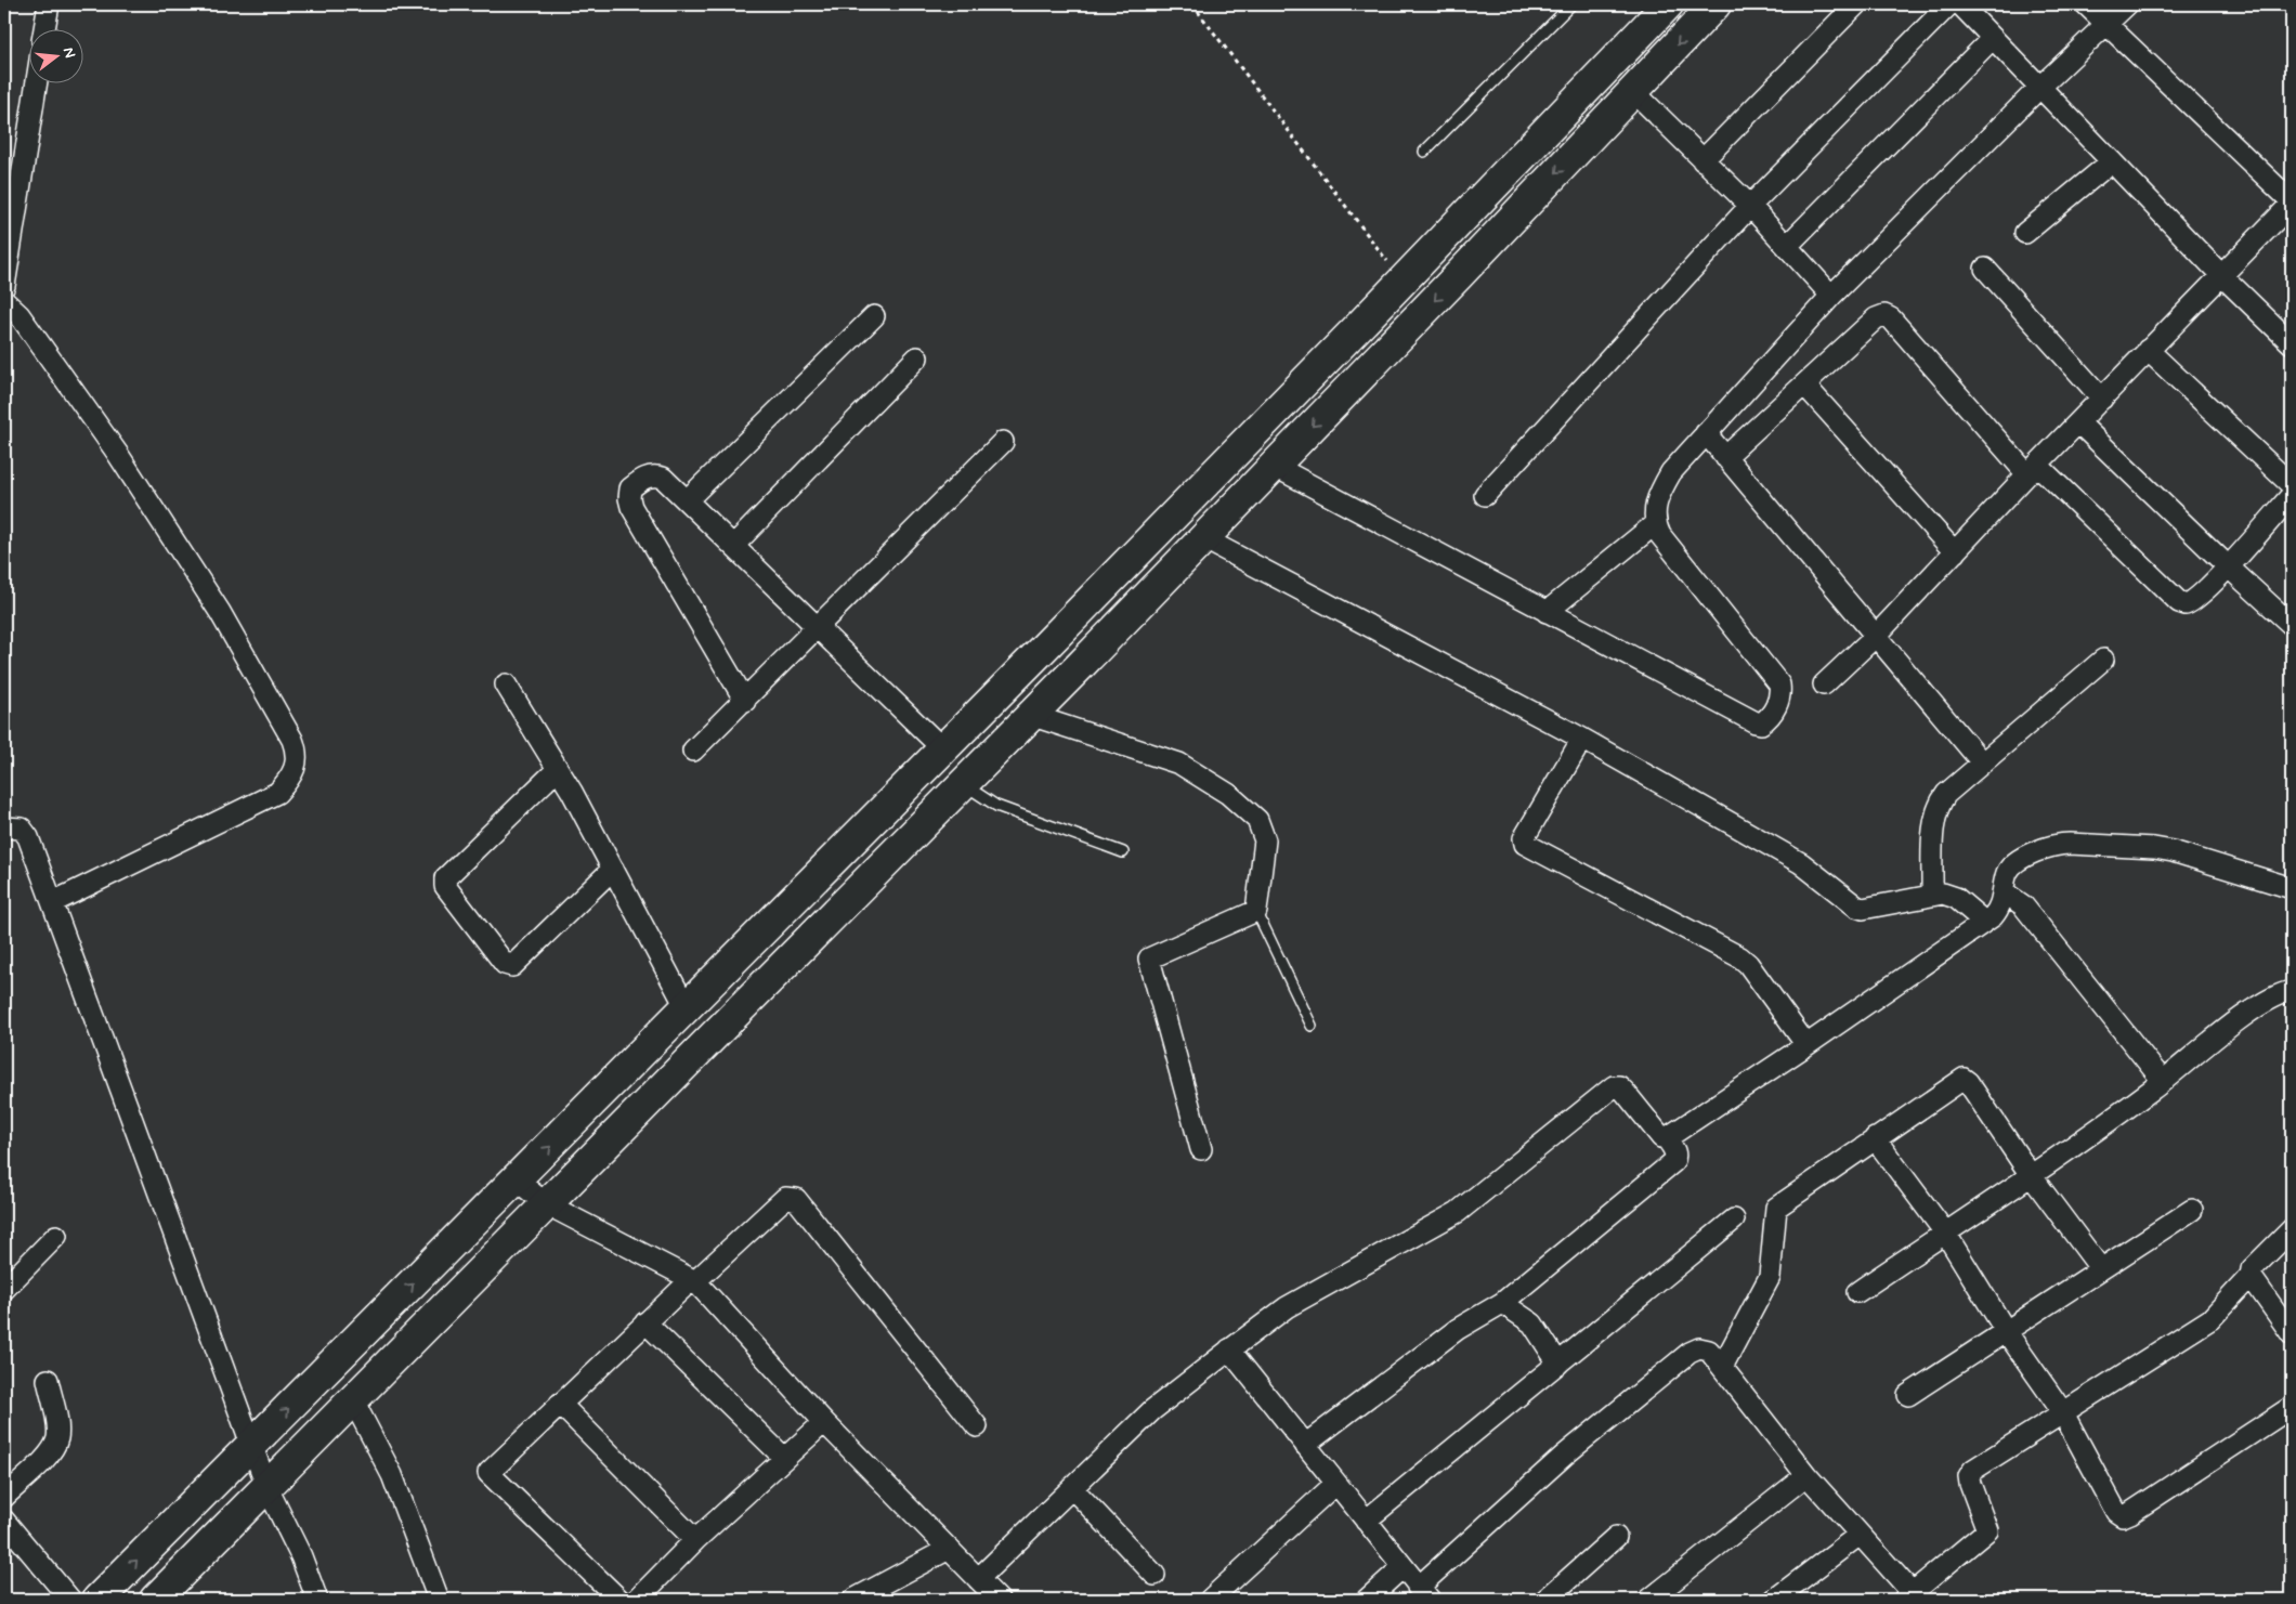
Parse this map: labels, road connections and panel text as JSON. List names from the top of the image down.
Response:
{
  "north": "right"
}
